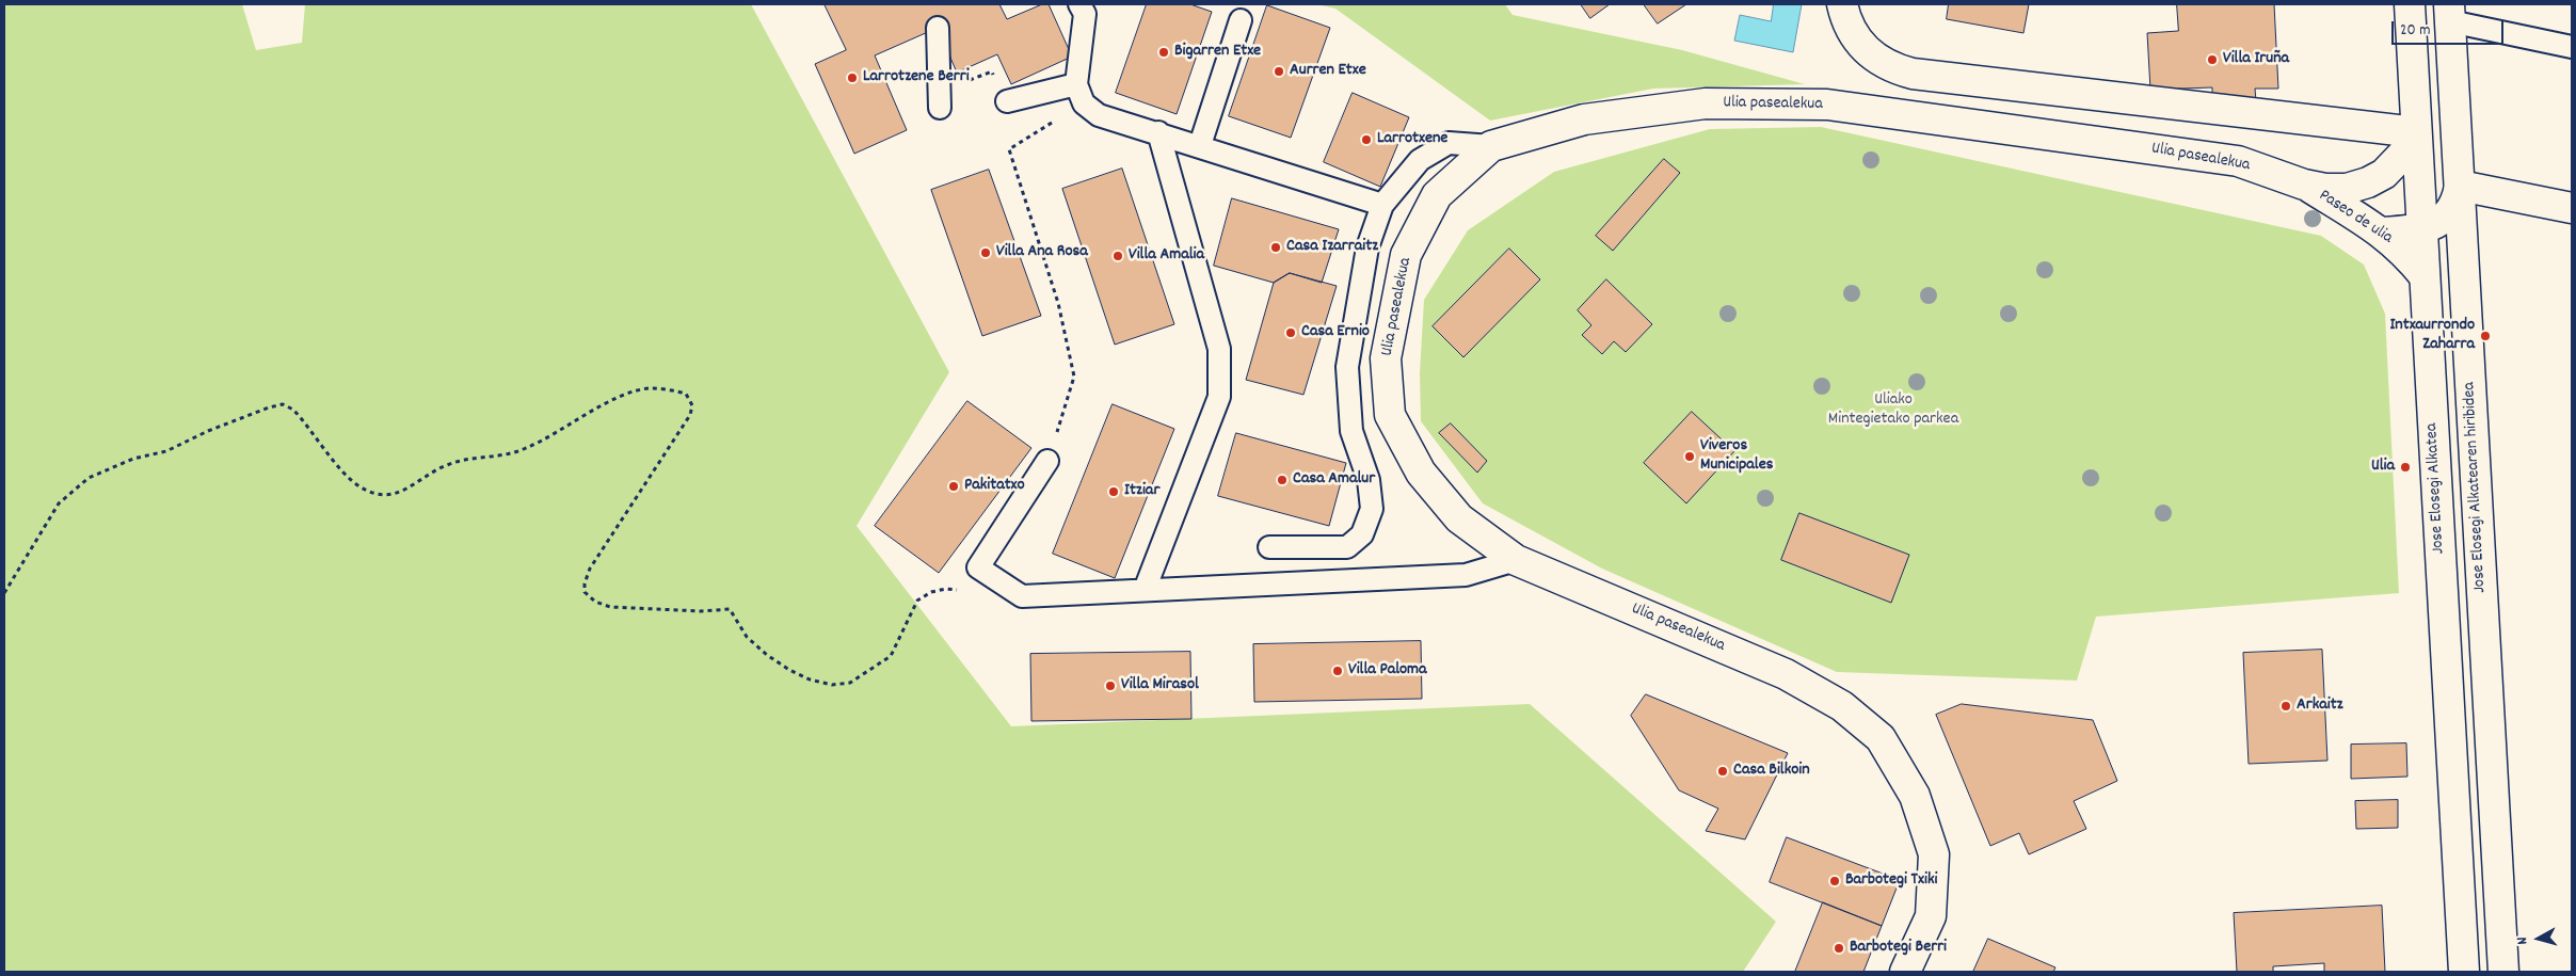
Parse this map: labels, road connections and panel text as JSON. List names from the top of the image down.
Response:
{
  "streets": {
    "street": [
      "Ulia pasealekua",
      "Paseo de ulia",
      "Jose Elosegi Alkatearen hiribidea",
      "Jose Elosegi Alkatea"
    ]
  },
  "crossings": [
    ["Ulia pasealekua", "Paseo de ulia"],
    ["Ulia pasealekua", "Jose Elosegi Alkatea"],
    ["Paseo de ulia", "Jose Elosegi Alkatea"]
  ],
  "parks": ["Uliako Mintegietako parkea"],
  "places": [
    "Bigarren Etxe",
    "Villa Iruña",
    "Aurren Etxe",
    "Larrotzene Berri",
    "Larrotxene",
    "Casa Izarraitz",
    "Villa Ana Rosa",
    "Villa Amalia",
    "Casa Ernio",
    "Intxaurrondo Zaharra",
    "Viveros Municipales",
    "Ulia",
    "Casa Amalur",
    "Pakitatxo",
    "Itziar",
    "Villa Paloma",
    "Villa Mirasol",
    "Arkaitz",
    "Casa Bilkoin",
    "Barbotegi Txiki",
    "Barbotegi Berri"
  ],
  "scale_bar": "20 m",
  "north": "left"
}
